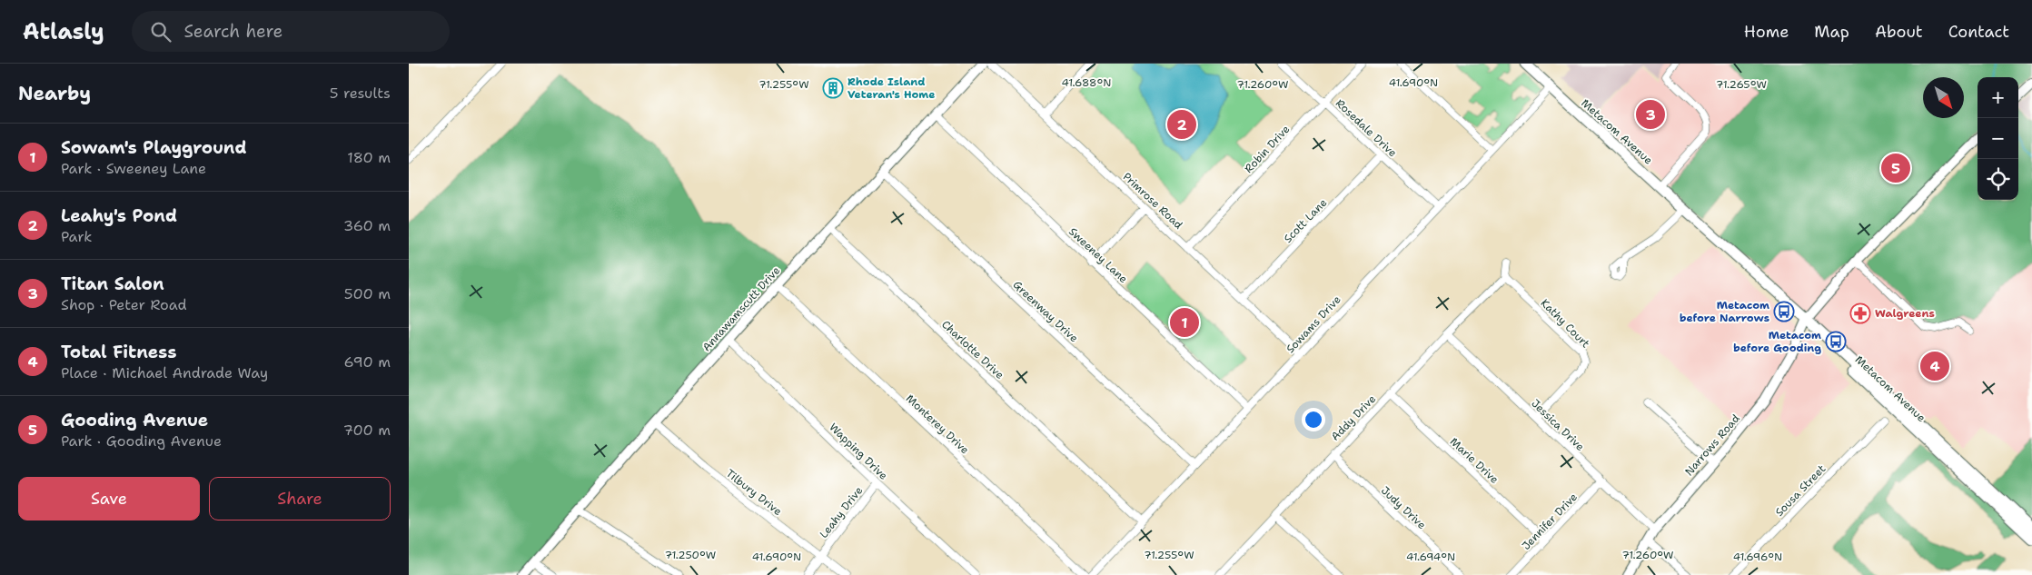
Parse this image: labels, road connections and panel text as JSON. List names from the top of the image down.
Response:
{
  "streets": {
    "main road": ["Metacom Avenue"],
    "street": [
      "Rosedale Drive",
      "Robin Drive",
      "Primrose Road",
      "Scott Lane",
      "Sweeney Lane",
      "Annawamscutt Drive",
      "Greenway Drive",
      "Kathy Court",
      "Sowams Drive",
      "Charlotte Drive",
      "Addy Drive",
      "Monterey Drive",
      "Jessica Drive",
      "Narrows Road",
      "Wapping Drive",
      "Marie Drive",
      "Sousa Street",
      "Tilbury Drive",
      "Judy Drive",
      "Leahy Drive",
      "Jennifer Drive"
    ]
  },
  "crossings": [
    ["Rosedale Drive", "Robin Drive"],
    ["Rosedale Drive", "Scott Lane"],
    ["Rosedale Drive", "Sowams Drive"],
    ["Metacom Avenue", "Sowams Drive"],
    ["Metacom Avenue", "Narrows Road"],
    ["Robin Drive", "Primrose Road"],
    ["Primrose Road", "Scott Lane"],
    ["Primrose Road", "Sowams Drive"],
    ["Sweeney Lane", "Annawamscutt Drive"],
    ["Sweeney Lane", "Sowams Drive"],
    ["Annawamscutt Drive", "Greenway Drive"],
    ["Annawamscutt Drive", "Charlotte Drive"],
    ["Annawamscutt Drive", "Monterey Drive"],
    ["Annawamscutt Drive", "Wapping Drive"],
    ["Annawamscutt Drive", "Tilbury Drive"],
    ["Greenway Drive", "Sowams Drive"],
    ["Kathy Court", "Addy Drive"],
    ["Kathy Court", "Jessica Drive"],
    ["Sowams Drive", "Charlotte Drive"],
    ["Addy Drive", "Jessica Drive"],
    ["Addy Drive", "Marie Drive"],
    ["Addy Drive", "Judy Drive"],
    ["Jessica Drive", "Narrows Road"],
    ["Jessica Drive", "Jennifer Drive"],
    ["Wapping Drive", "Leahy Drive"],
    ["Marie Drive", "Jennifer Drive"],
    ["Tilbury Drive", "Leahy Drive"]
  ],
  "places": {
    "building": ["Rhode Island Veteran's Home"],
    "bus stop": ["Metacom before Narrows", "Metacom before Gooding"],
    "pharmacy": ["Walgreens"]
  },
  "north": "bottom right",
  "page": {
    "header": "Atlasly",
    "search": "Search here",
    "nav": [
      "Home",
      "Map",
      "About",
      "Contact"
    ],
    "heading": ["Nearby", "5 results"],
    "map_buttons": ["+", "−"],
    "pins": [
      "3",
      "2",
      "5",
      "1",
      "4"
    ],
    "list": [
      {
        "mark": "1",
        "name": "Sowam's Playground",
        "note": "Park · Sweeney Lane",
        "value": "180 m"
      },
      {
        "mark": "2",
        "name": "Leahy's Pond",
        "note": "Park",
        "value": "360 m"
      },
      {
        "mark": "3",
        "name": "Titan Salon",
        "note": "Shop · Peter Road",
        "value": "500 m"
      },
      {
        "mark": "4",
        "name": "Total Fitness",
        "note": "Place · Michael Andrade Way",
        "value": "690 m"
      },
      {
        "mark": "5",
        "name": "Gooding Avenue",
        "note": "Park · Gooding Avenue",
        "value": "700 m"
      }
    ],
    "buttons": ["Save", "Share"]
  },
  "coordinates": [
    "41.688°N",
    "41.690°N",
    "71.260°W",
    "71.265°W",
    "71.255°W",
    "71.250°W",
    "41.694°N",
    "41.696°N"
  ]
}
